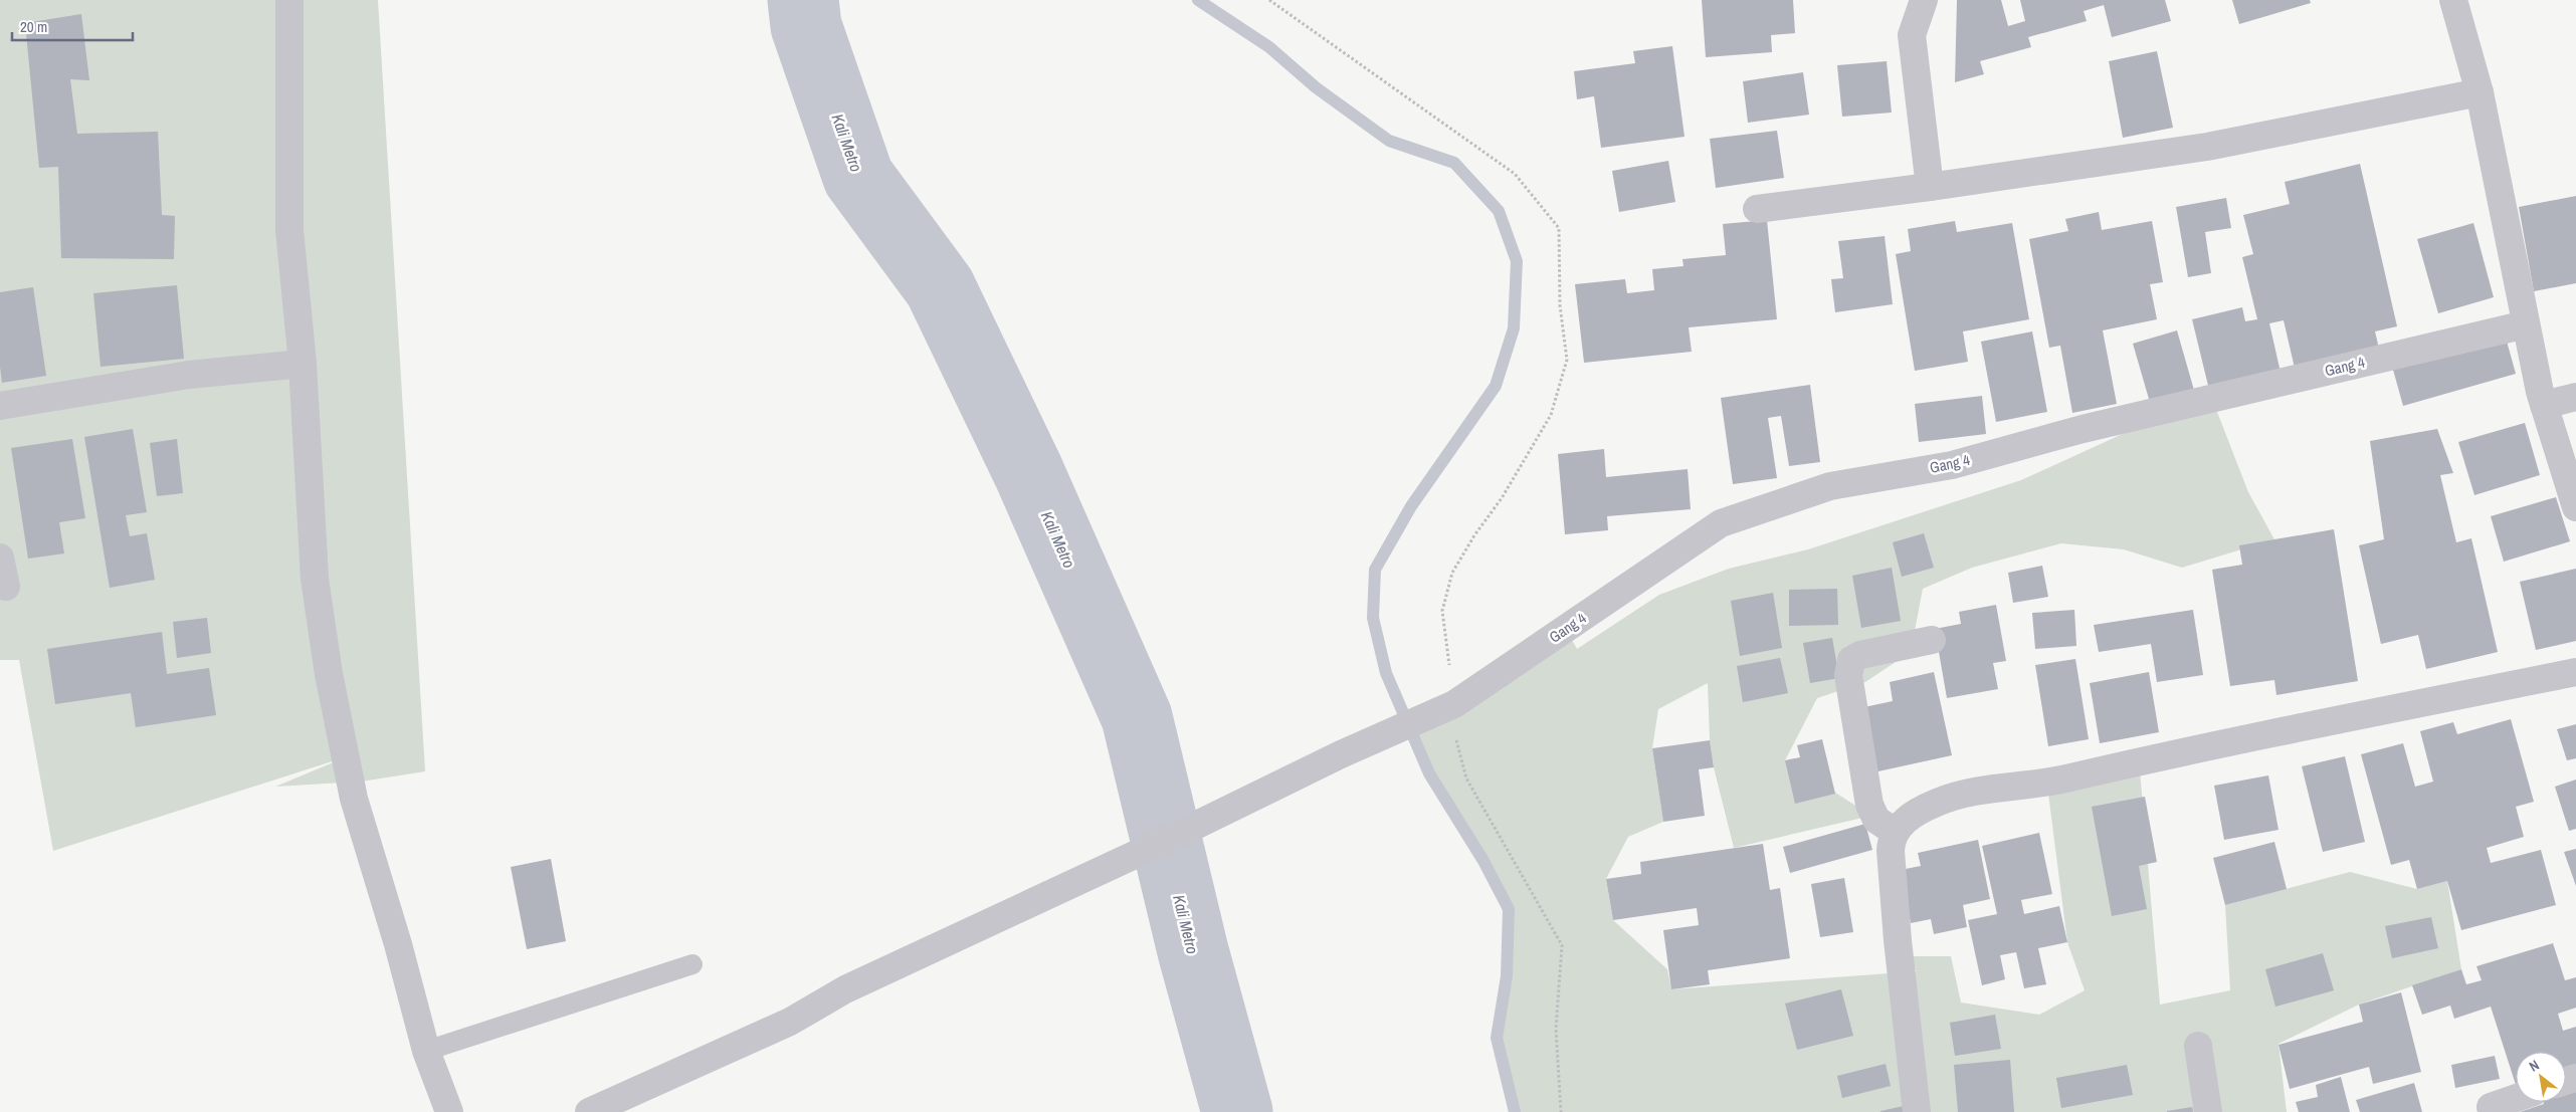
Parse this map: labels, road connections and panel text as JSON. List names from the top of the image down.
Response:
{
  "streets": {
    "street": ["Gang 4"]
  },
  "water": ["Kali Metro"],
  "scale_bar": "20 m",
  "north": "top left"
}
